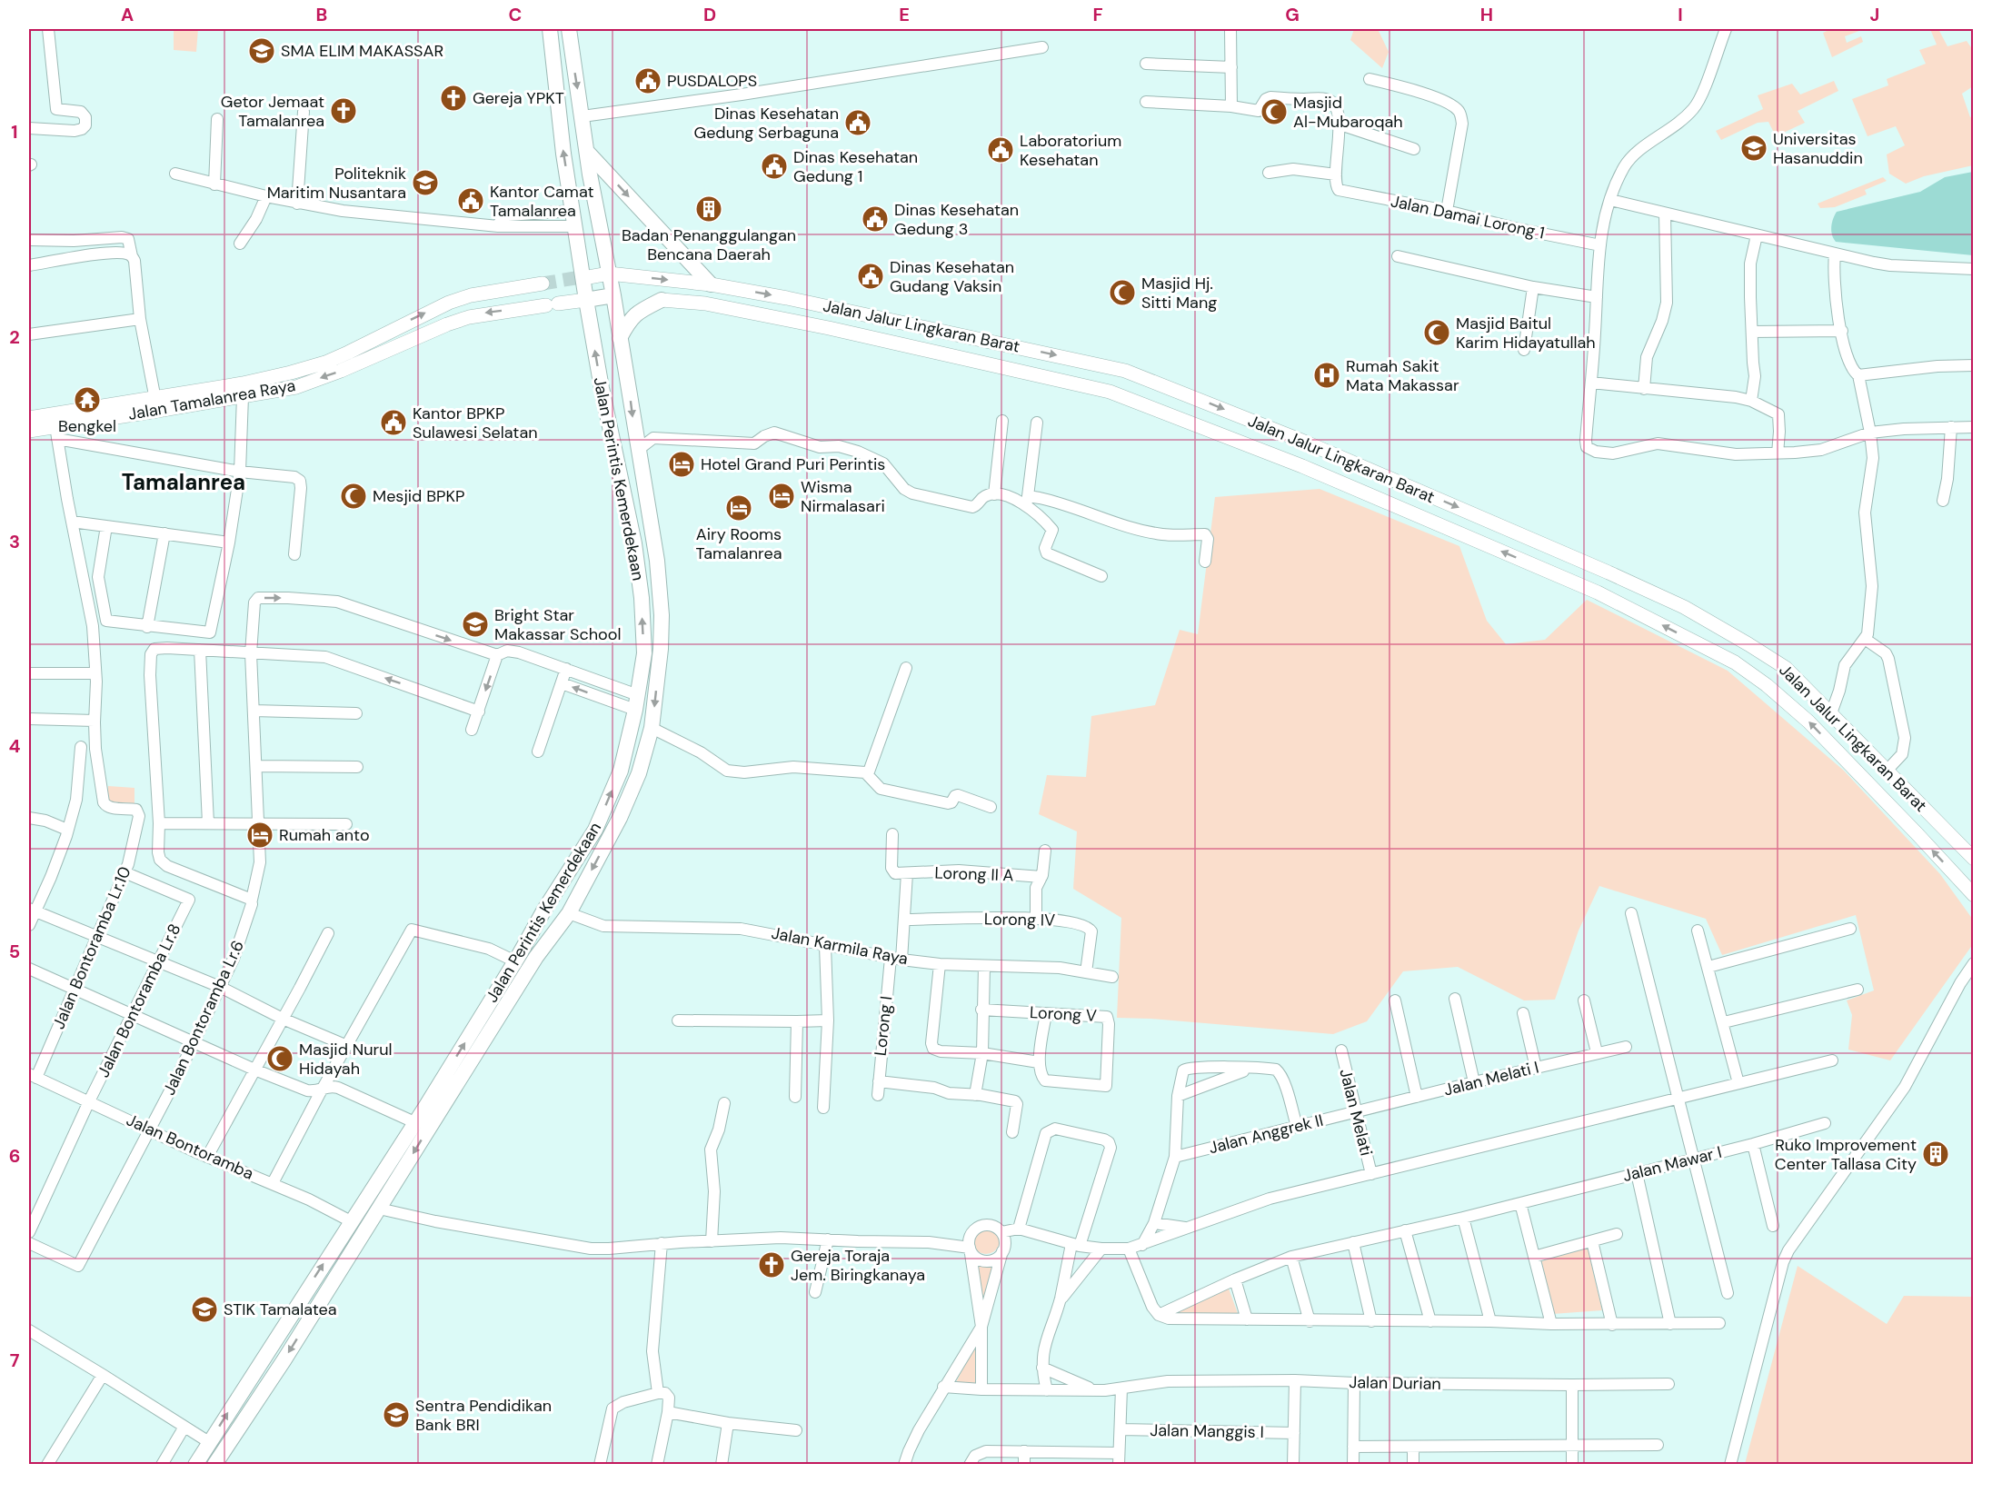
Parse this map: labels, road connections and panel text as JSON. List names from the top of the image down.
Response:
{
  "streets": {
    "highway": ["Jalan Perintis Kemerdekaan"],
    "main road": ["Jalan Jalur Lingkaran Barat", "Jalan Tamalanrea Raya"],
    "street": [
      "Jalan Damai Lorong 1",
      "Lorong II A",
      "Lorong IV",
      "Jalan Karmila Raya",
      "Jalan Bontoramba Lr.10",
      "Jalan Bontoramba Lr.8",
      "Lorong V",
      "Jalan Bontoramba Lr.6",
      "Lorong I",
      "Jalan Melati I",
      "Jalan Melati",
      "Jalan Anggrek II",
      "Jalan Bontoramba",
      "Jalan Mawar I",
      "Jalan Durian",
      "Jalan Manggis I"
    ]
  },
  "crossings": [
    ["Jalan Jalur Lingkaran Barat", "Jalan Perintis Kemerdekaan"],
    ["Jalan Tamalanrea Raya", "Jalan Perintis Kemerdekaan"],
    ["Jalan Perintis Kemerdekaan", "Jalan Karmila Raya"],
    ["Jalan Perintis Kemerdekaan", "Jalan Bontoramba"],
    ["Lorong II A", "Lorong I"],
    ["Lorong IV", "Jalan Karmila Raya"],
    ["Lorong IV", "Lorong I"],
    ["Jalan Karmila Raya", "Lorong I"],
    ["Jalan Bontoramba Lr.10", "Jalan Bontoramba Lr.8"],
    ["Jalan Bontoramba Lr.10", "Jalan Bontoramba"],
    ["Jalan Bontoramba Lr.8", "Jalan Bontoramba"],
    ["Jalan Bontoramba Lr.6", "Jalan Bontoramba"],
    ["Jalan Melati I", "Jalan Melati"],
    ["Jalan Melati I", "Jalan Anggrek II"],
    ["Jalan Melati", "Jalan Anggrek II"]
  ],
  "districts": ["Tamalanrea"],
  "places": {
    "school or university": [
      "SMA ELIM MAKASSAR",
      "Universitas Hasanuddin",
      "Politeknik Maritim Nusantara",
      "Bright Star Makassar School",
      "STIK Tamalatea",
      "Sentra Pendidikan Bank BRI"
    ],
    "public building": [
      "PUSDALOPS",
      "Dinas Kesehatan Gedung Serbaguna",
      "Laboratorium Kesehatan",
      "Dinas Kesehatan Gedung 1",
      "Kantor Camat Tamalanrea",
      "Dinas Kesehatan Gedung 3",
      "Dinas Kesehatan Gudang Vaksin",
      "Kantor BPKP Sulawesi Selatan"
    ],
    "church": ["Gereja YPKT", "Getor Jemaat Tamalanrea", "Gereja Toraja Jem. Biringkanaya"],
    "mosque": [
      "Masjid Al-Mubaroqah",
      "Masjid Hj. Sitti Mang",
      "Masjid Baitul Karim Hidayatullah",
      "Mesjid BPKP",
      "Masjid Nurul Hidayah"
    ],
    "building": ["Badan Penanggulangan Bencana Daerah", "Ruko Improvement Center Tallasa City"],
    "hospital": ["Rumah Sakit Mata Makassar"],
    "temple": ["Bengkel"],
    "hotel": [
      "Hotel Grand Puri Perintis",
      "Wisma Nirmalasari",
      "Airy Rooms Tamalanrea",
      "Rumah anto"
    ]
  },
  "grid": {
    "columns": [
      "A",
      "B",
      "C",
      "D",
      "E",
      "F",
      "G",
      "H",
      "I",
      "J"
    ],
    "rows": [
      "1",
      "2",
      "3",
      "4",
      "5",
      "6",
      "7"
    ]
  }
}
